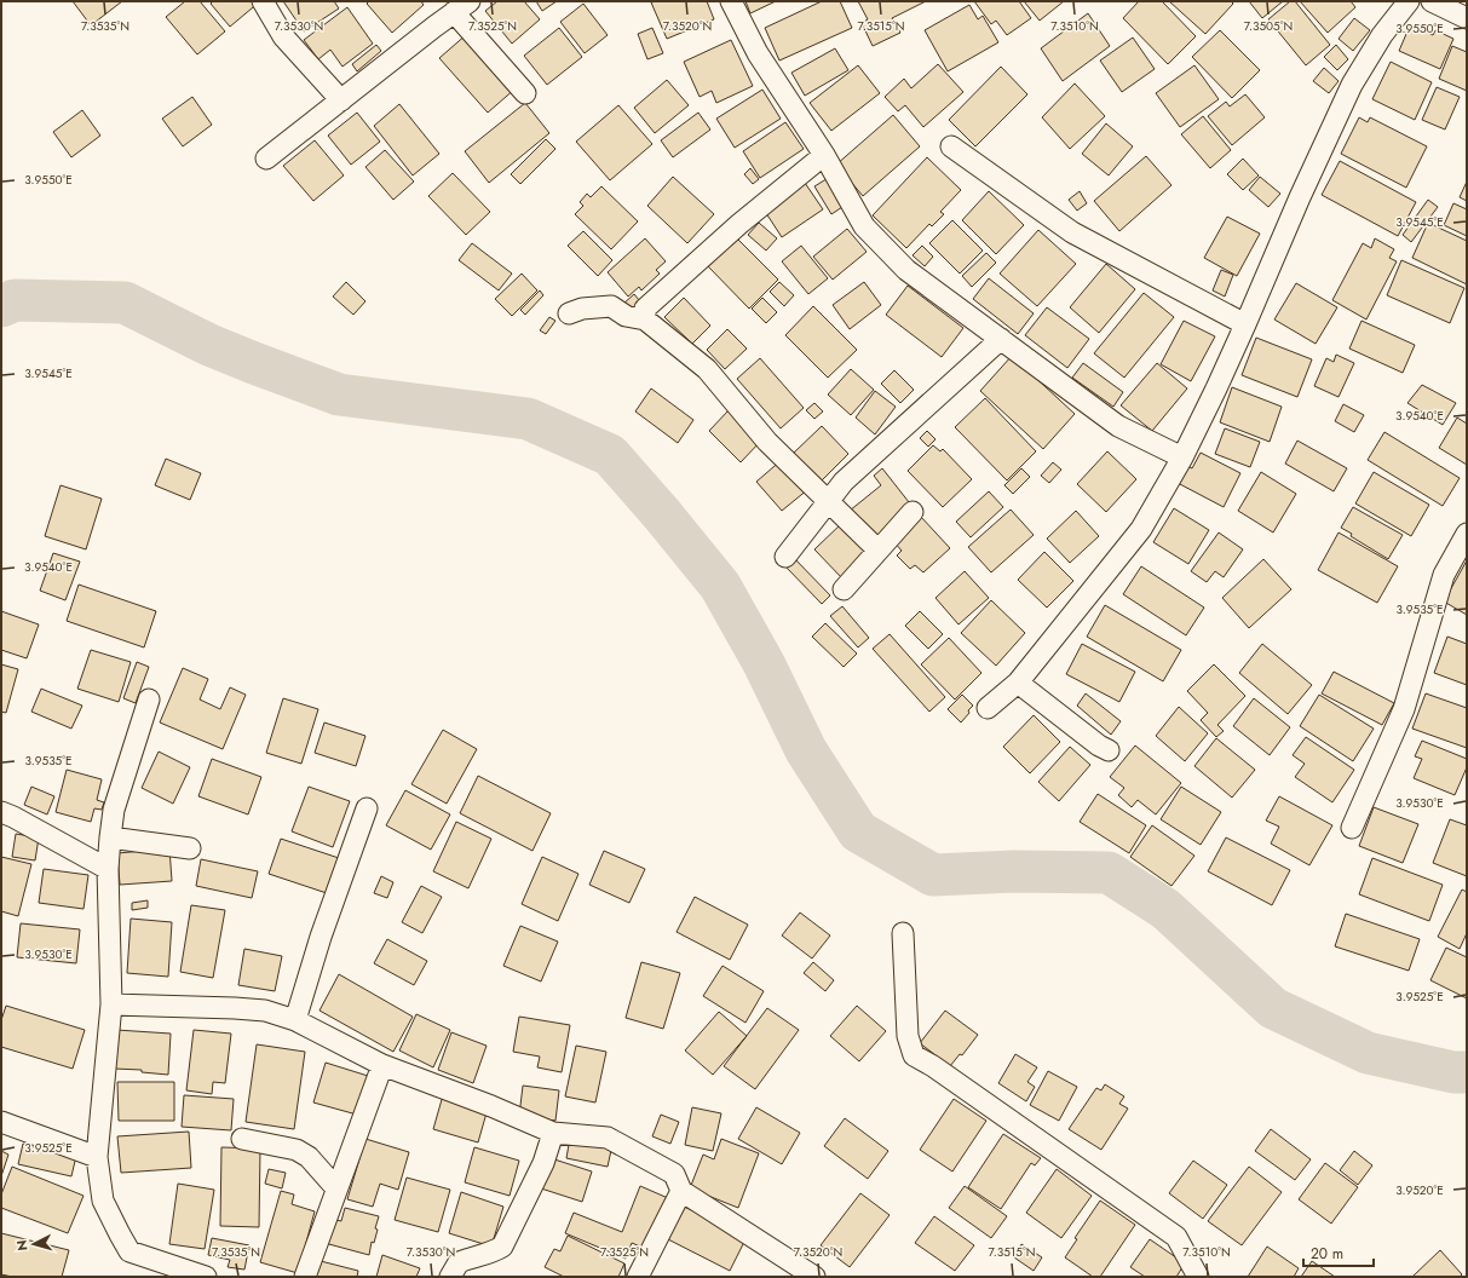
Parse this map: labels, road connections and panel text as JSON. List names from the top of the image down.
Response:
{
  "scale_bar": "20 m",
  "north": "left",
  "coordinates": [
    "7.3535°N",
    "7.3530°N",
    "7.3525°N",
    "7.3520°N",
    "7.3515°N",
    "7.3510°N",
    "7.3505°N",
    "3.9550°E",
    "3.9545°E",
    "3.9540°E",
    "3.9535°E",
    "3.9530°E",
    "3.9525°E",
    "3.9520°E"
  ]
}
